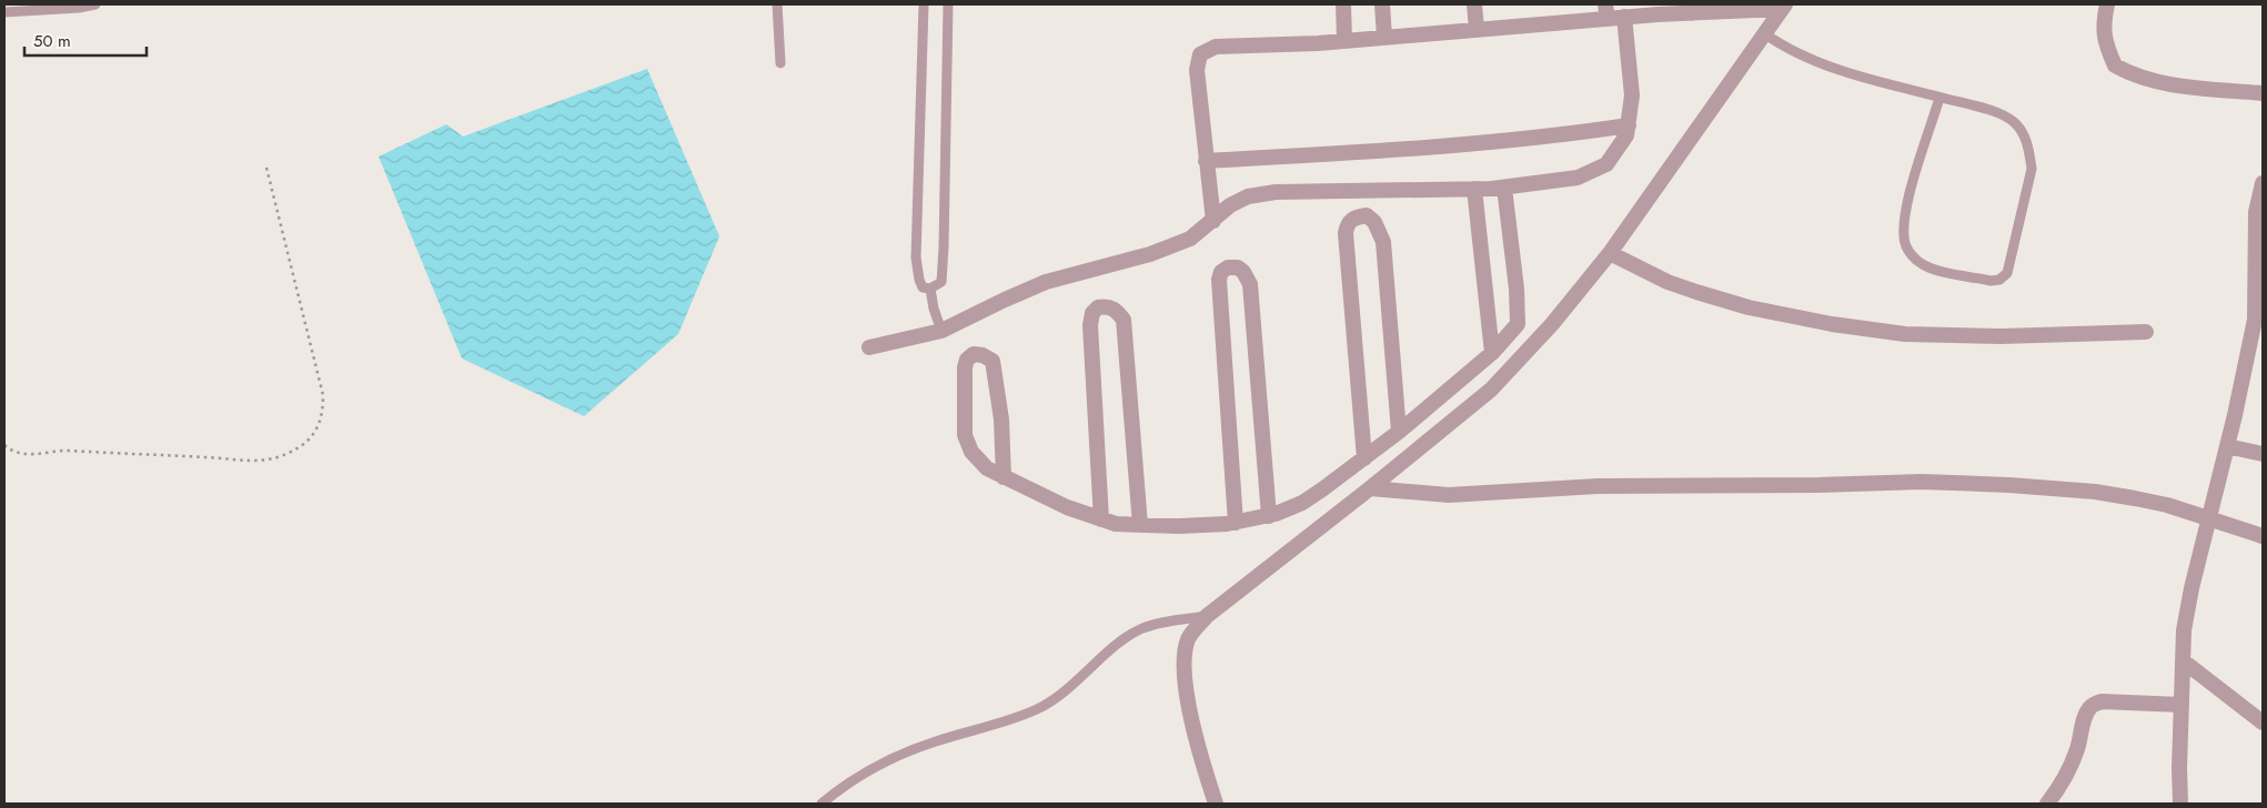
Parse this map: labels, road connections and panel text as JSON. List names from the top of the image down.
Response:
{
  "scale_bar": "50 m"
}
